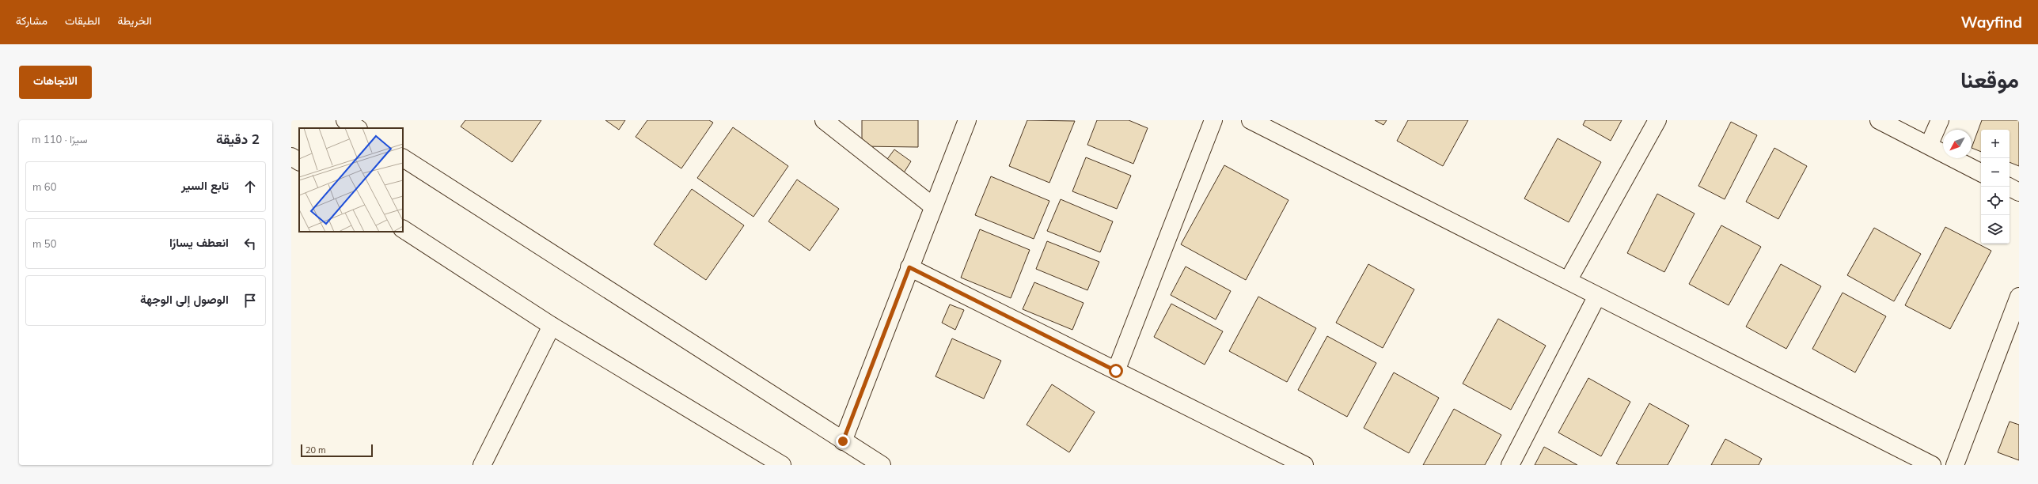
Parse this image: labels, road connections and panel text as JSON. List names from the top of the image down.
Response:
{
  "scale_bar": "20 m",
  "north": "bottom left",
  "page": {
    "header": "Wayfind",
    "nav": ["الخريطة", "الطبقات", "مشاركة"],
    "title": "موقعنا",
    "buttons": "الاتجاهات",
    "heading": ["2 دقيقة", "سيرًا · 110 m"],
    "map_buttons": ["+", "−"],
    "list": [
      ["تابع السير", "60 m"],
      ["انعطف يسارًا", "50 m"],
      "الوصول إلى الوجهة"
    ],
    "scale": "20 m"
  }
}
